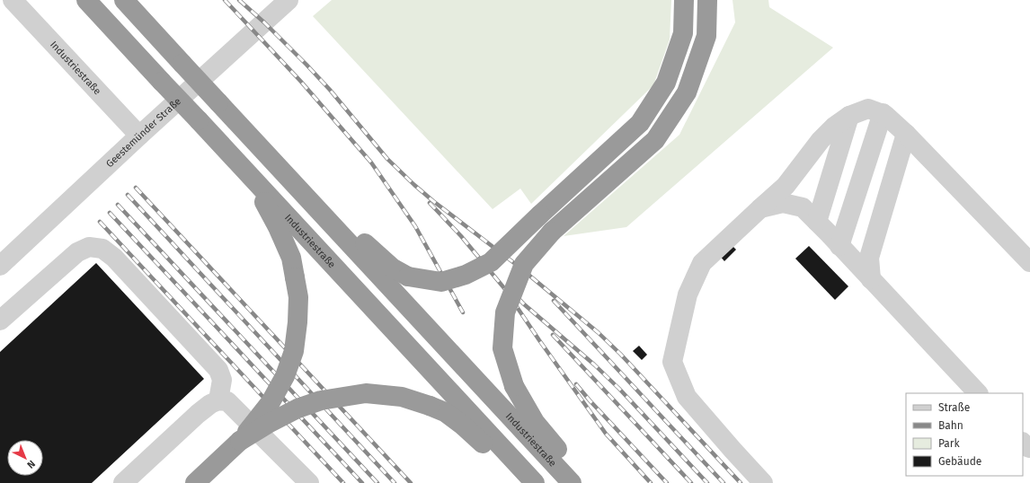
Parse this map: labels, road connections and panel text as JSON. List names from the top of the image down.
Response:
{
  "streets": {
    "highway": ["Industriestraße"],
    "street": ["Geestemünder Straße"]
  },
  "crossings": [
    ["Industriestraße", "Geestemünder Straße"]
  ],
  "legend": [
    "Straße",
    "Bahn",
    "Park",
    "Gebäude"
  ],
  "north": "bottom right"
}
